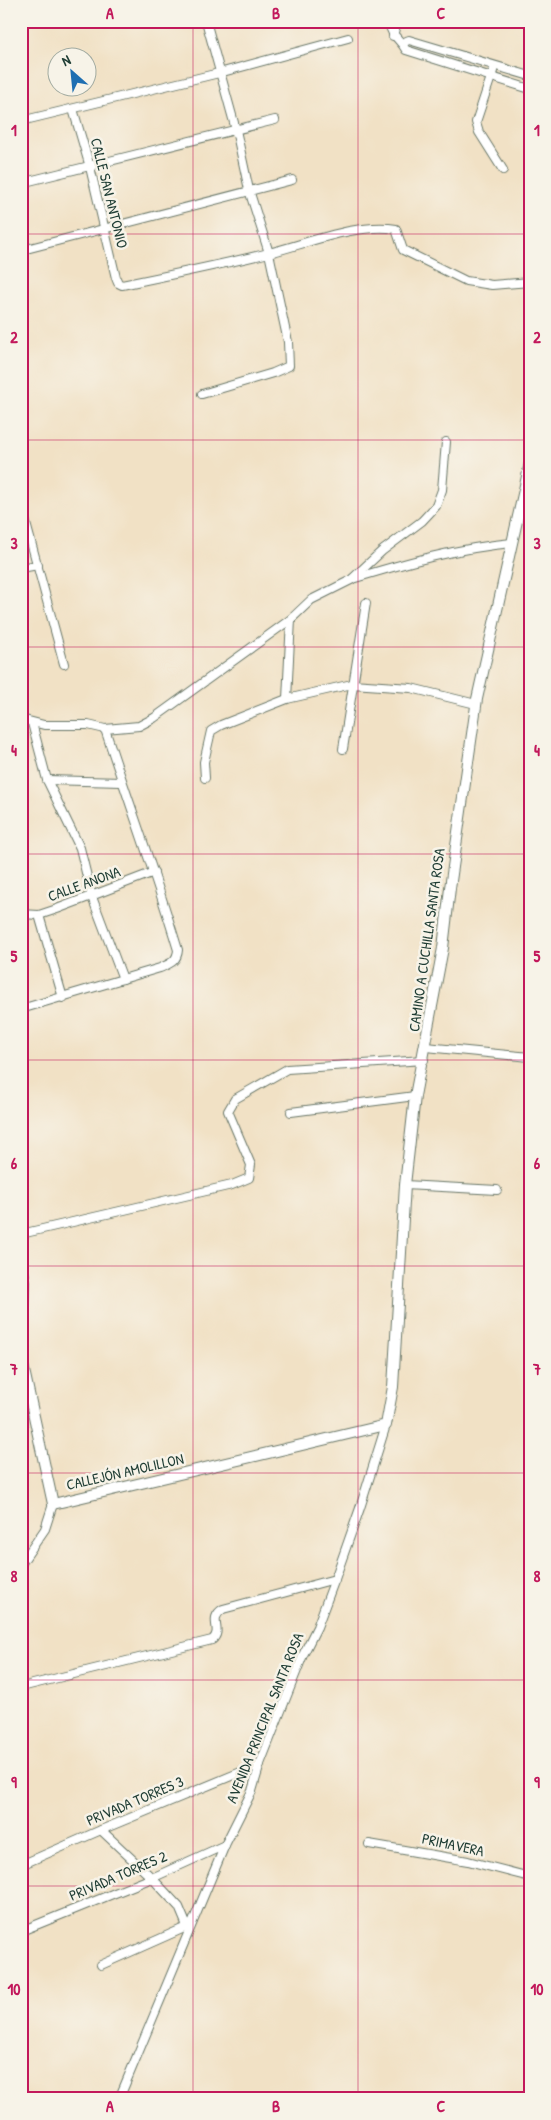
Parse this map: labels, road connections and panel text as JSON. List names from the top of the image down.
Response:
{
  "streets": {
    "street": [
      "CALLE SAN ANTONIO",
      "CALLE ANONA",
      "CAMINO A CUCHILLA SANTA ROSA",
      "CALLEJÓN AMOLILLON",
      "AVENIDA PRINCIPAL SANTA ROSA",
      "PRIVADA TORRES 3",
      "PRIMAVERA",
      "PRIVADA TORRES 2"
    ]
  },
  "crossings": [
    ["CAMINO A CUCHILLA SANTA ROSA", "CALLEJÓN AMOLILLON"],
    ["CAMINO A CUCHILLA SANTA ROSA", "AVENIDA PRINCIPAL SANTA ROSA"],
    ["CALLEJÓN AMOLILLON", "AVENIDA PRINCIPAL SANTA ROSA"],
    ["AVENIDA PRINCIPAL SANTA ROSA", "PRIVADA TORRES 3"],
    ["AVENIDA PRINCIPAL SANTA ROSA", "PRIVADA TORRES 2"]
  ],
  "north": "top left",
  "grid": {
    "columns": ["A", "B", "C"],
    "rows": [
      "1",
      "2",
      "3",
      "4",
      "5",
      "6",
      "7",
      "8",
      "9",
      "10"
    ]
  }
}
